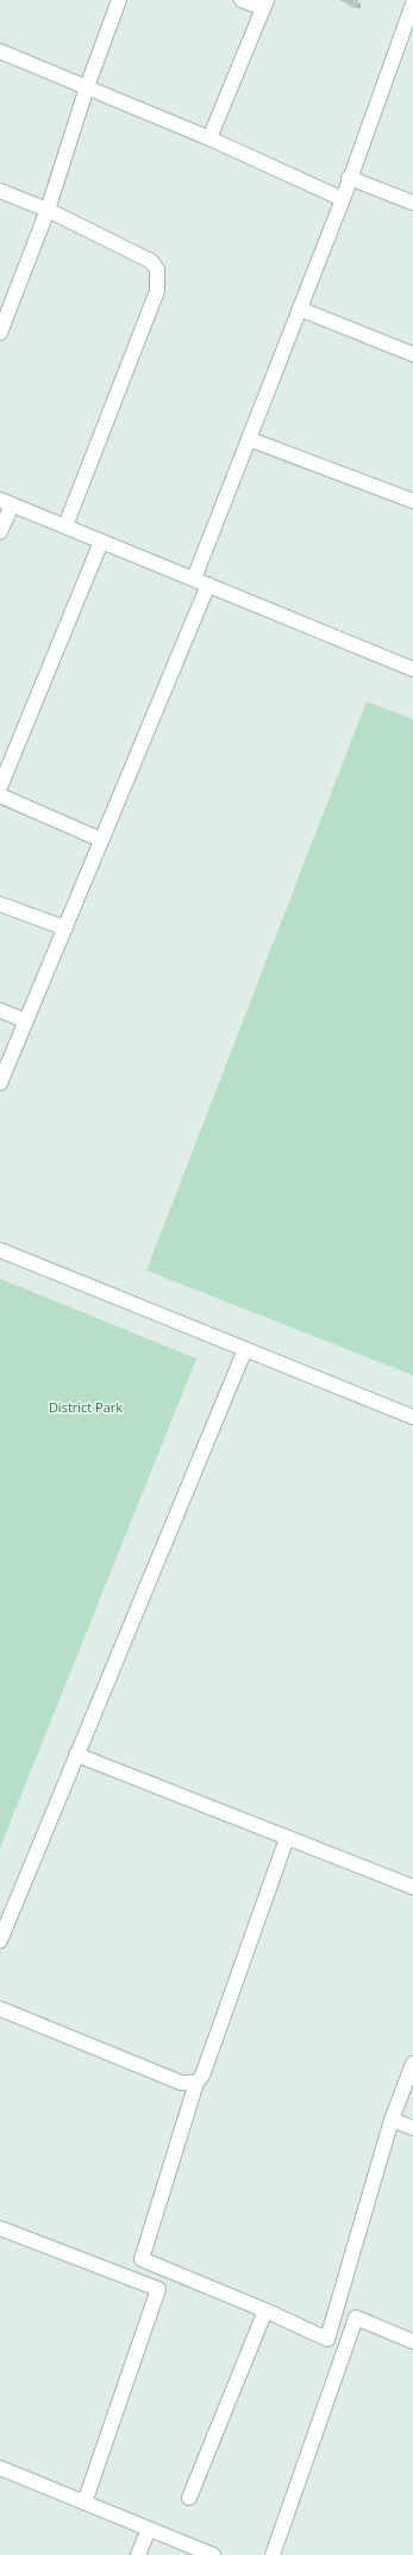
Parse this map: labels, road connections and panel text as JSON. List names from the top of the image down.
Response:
{
  "parks": ["District Park"]
}
